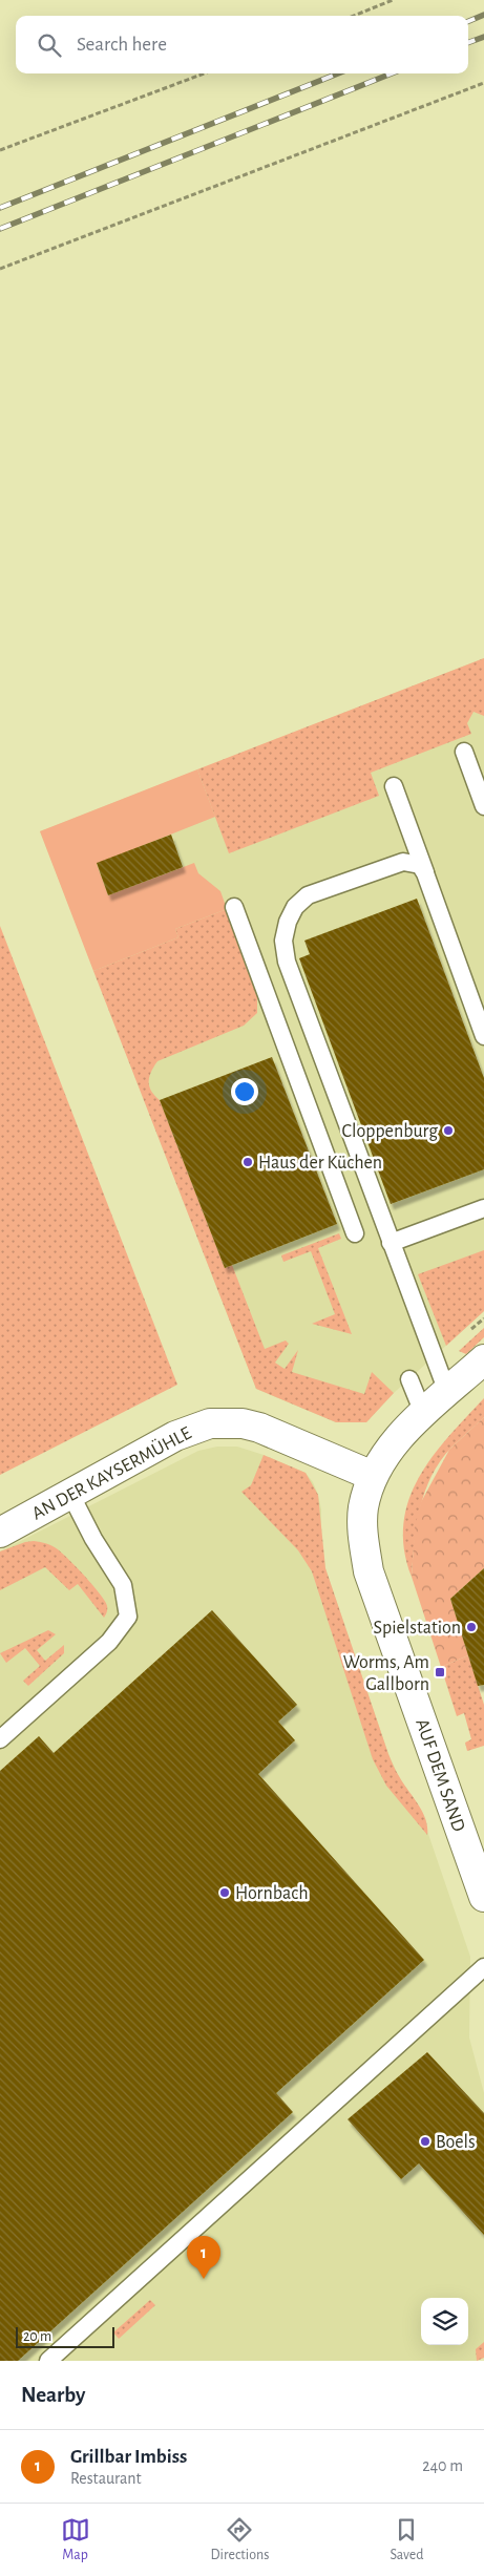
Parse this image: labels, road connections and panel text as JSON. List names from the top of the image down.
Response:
{
  "streets": {
    "street": ["AN DER KAYSERMÜHLE", "AUF DEM SAND"]
  },
  "crossings": [
    ["AN DER KAYSERMÜHLE", "AUF DEM SAND"]
  ],
  "places": {
    "other": [
      "Cloppenburg",
      "Haus der Küchen",
      "Spielstation",
      "Hornbach",
      "Boels"
    ],
    "transit": ["Worms, Am Gallborn"]
  },
  "scale_bar": "20 m",
  "page": {
    "search": "Search here",
    "pins": "1",
    "scale": "20 m",
    "heading": "Nearby",
    "list": [
      {
        "mark": "1",
        "name": "Grillbar Imbiss",
        "note": "Restaurant",
        "value": "240 m"
      }
    ],
    "nav": ["Map", "Directions", "Saved"]
  }
}
